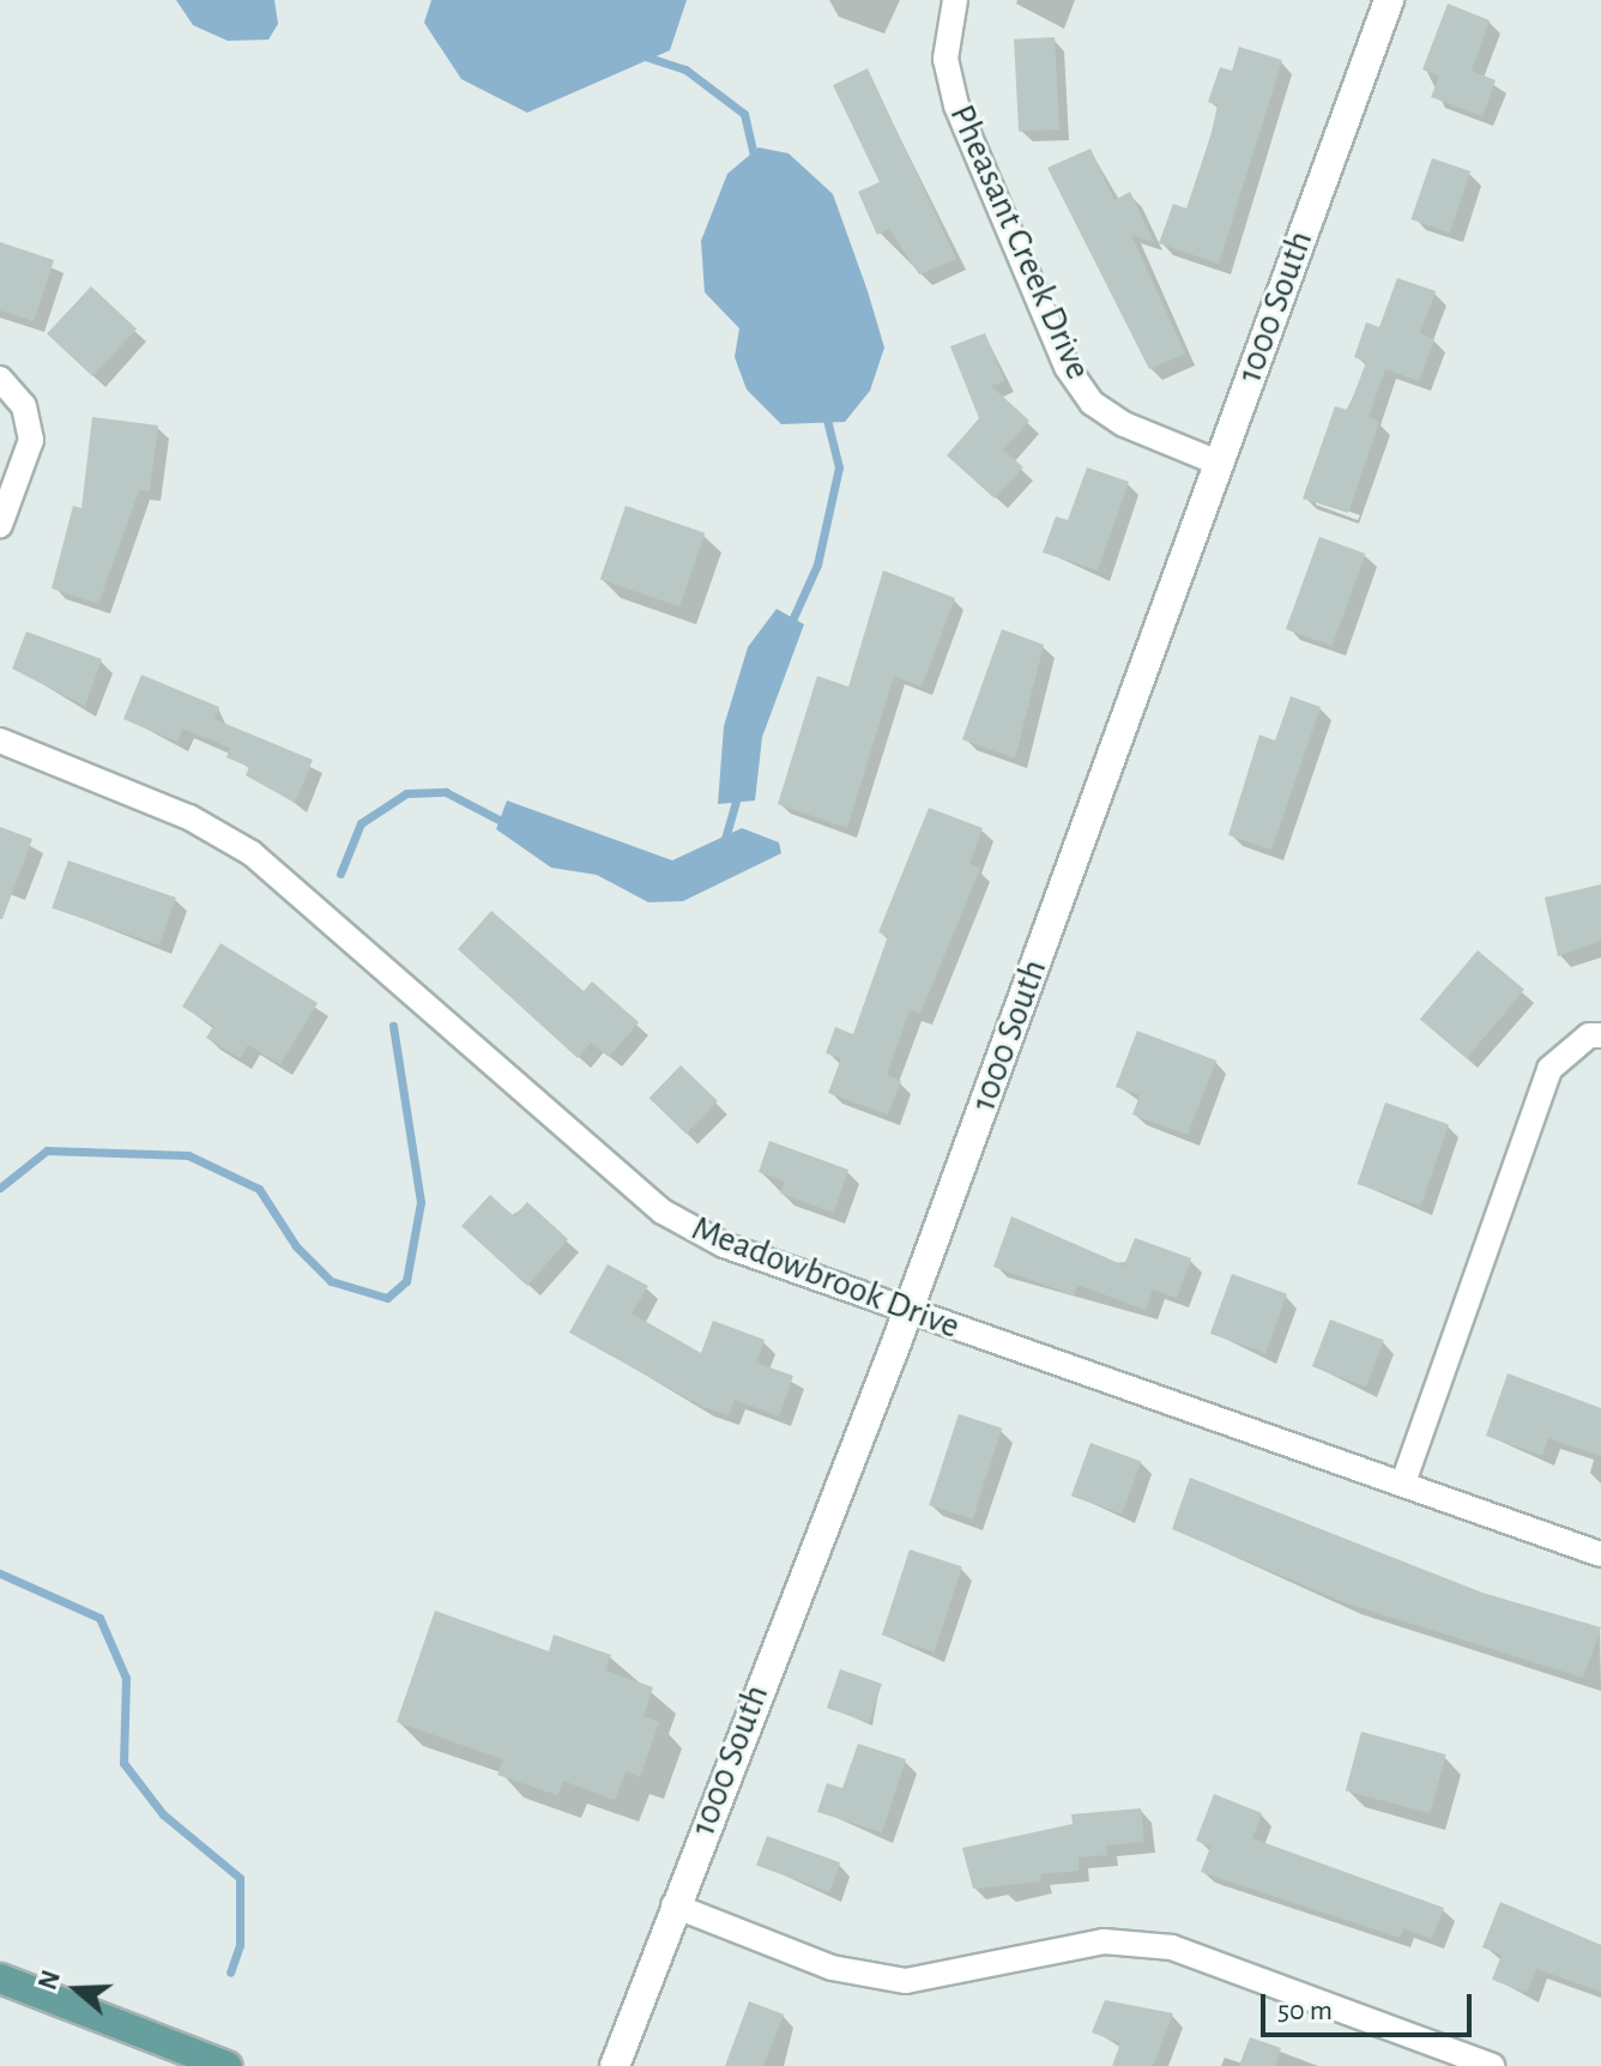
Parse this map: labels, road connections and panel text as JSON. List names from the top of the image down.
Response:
{
  "streets": {
    "street": ["Pheasant Creek Drive", "1000 South", "Meadowbrook Drive"]
  },
  "crossings": [
    ["Pheasant Creek Drive", "1000 South"],
    ["1000 South", "Meadowbrook Drive"]
  ],
  "scale_bar": "50 m",
  "north": "left"
}
